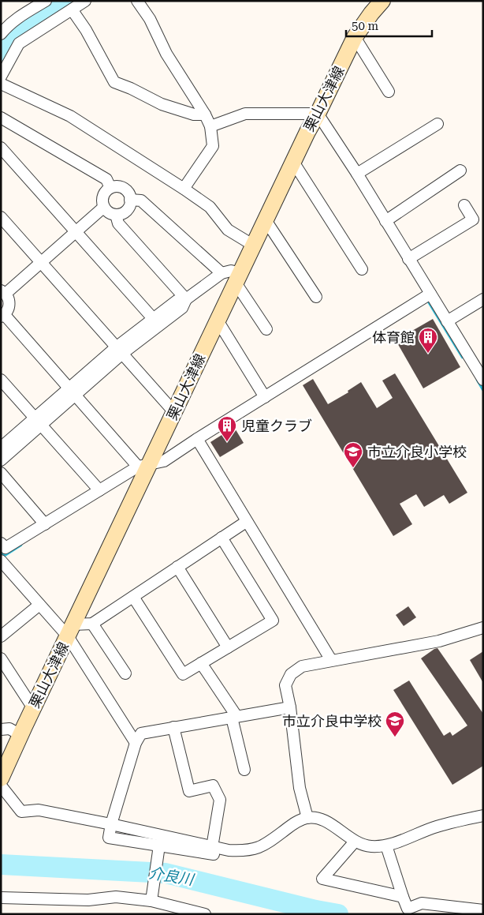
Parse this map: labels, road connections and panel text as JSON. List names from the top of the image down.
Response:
{
  "streets": {
    "main road": ["栗山大津線"]
  },
  "water": ["介良川"],
  "places": {
    "building": ["体育館", "児童クラブ"],
    "school or university": ["市立介良小学校", "市立介良中学校"]
  },
  "scale_bar": "50 m"
}
